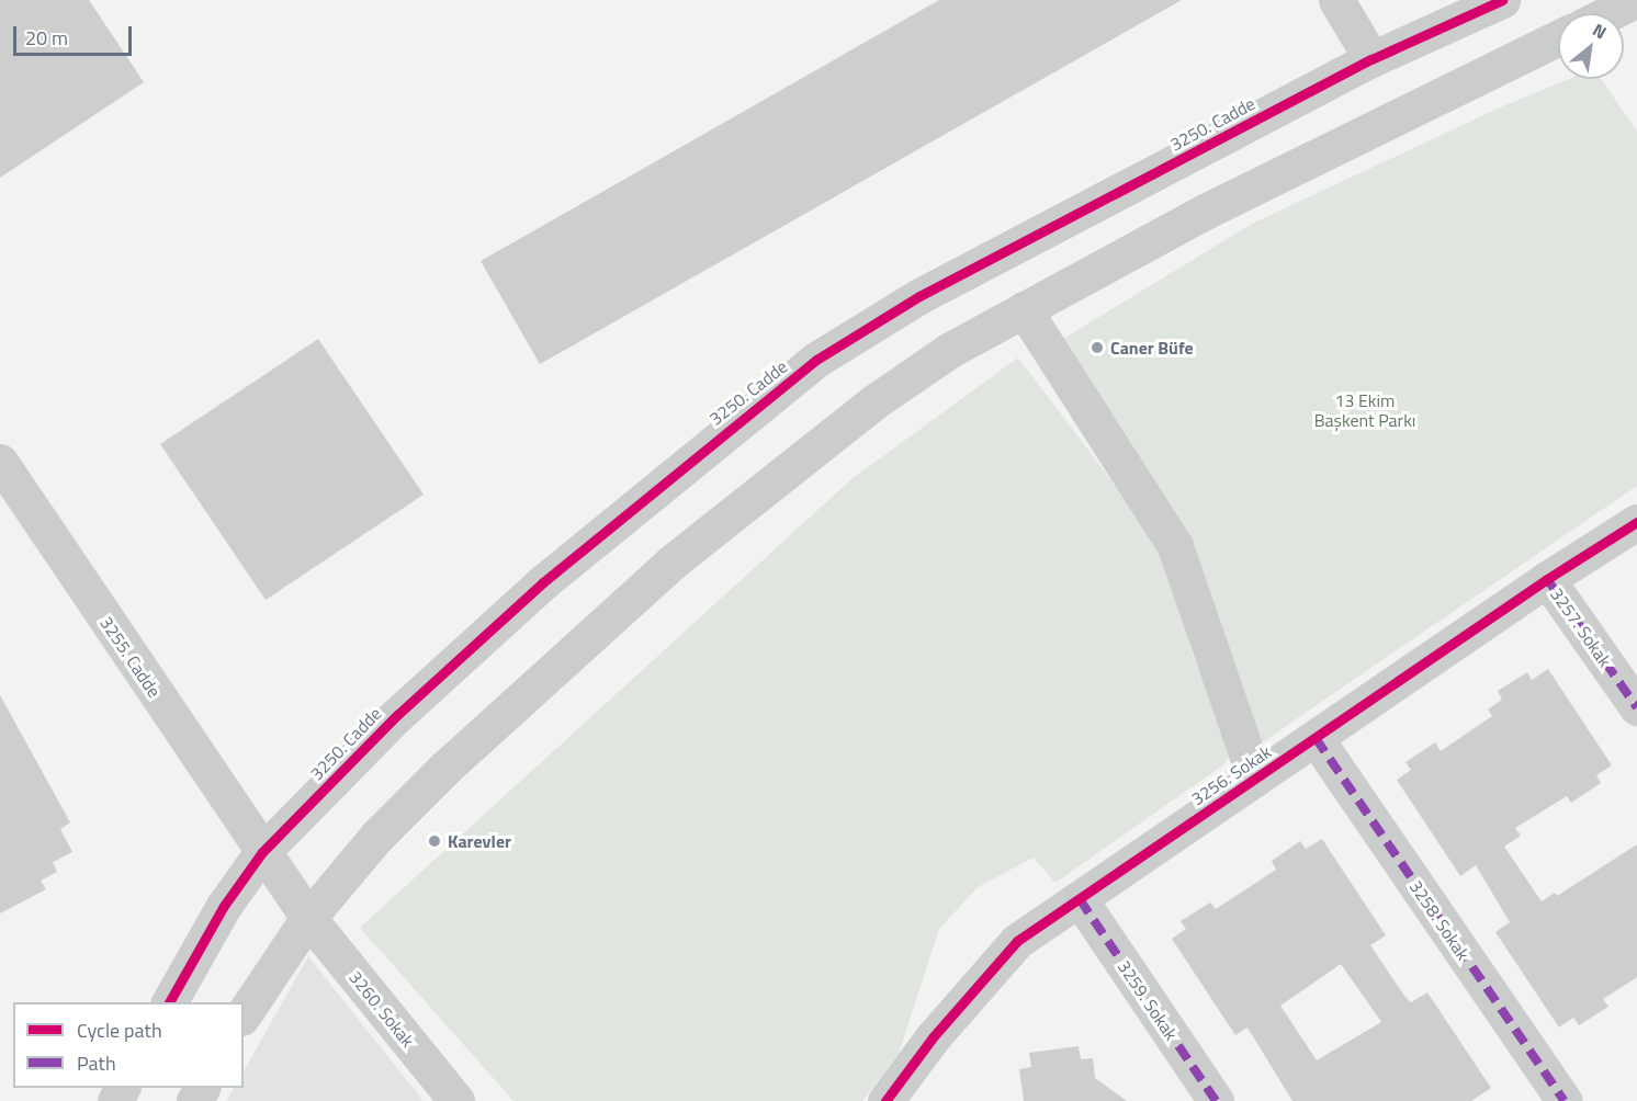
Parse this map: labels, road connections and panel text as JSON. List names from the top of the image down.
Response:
{
  "streets": {
    "street": [
      "3250. Cadde",
      "3257. Sokak",
      "3255. Cadde",
      "3256. Sokak",
      "3258. Sokak",
      "3259. Sokak",
      "3260. Sokak"
    ]
  },
  "crossings": [
    ["3250. Cadde", "3255. Cadde"],
    ["3257. Sokak", "3256. Sokak"],
    ["3255. Cadde", "3260. Sokak"],
    ["3256. Sokak", "3258. Sokak"],
    ["3256. Sokak", "3259. Sokak"]
  ],
  "parks": ["13 Ekim Başkent Parkı"],
  "places": ["Caner Büfe", "Karevler"],
  "legend": ["Cycle path", "Path"],
  "scale_bar": "20 m",
  "north": "top right"
}
